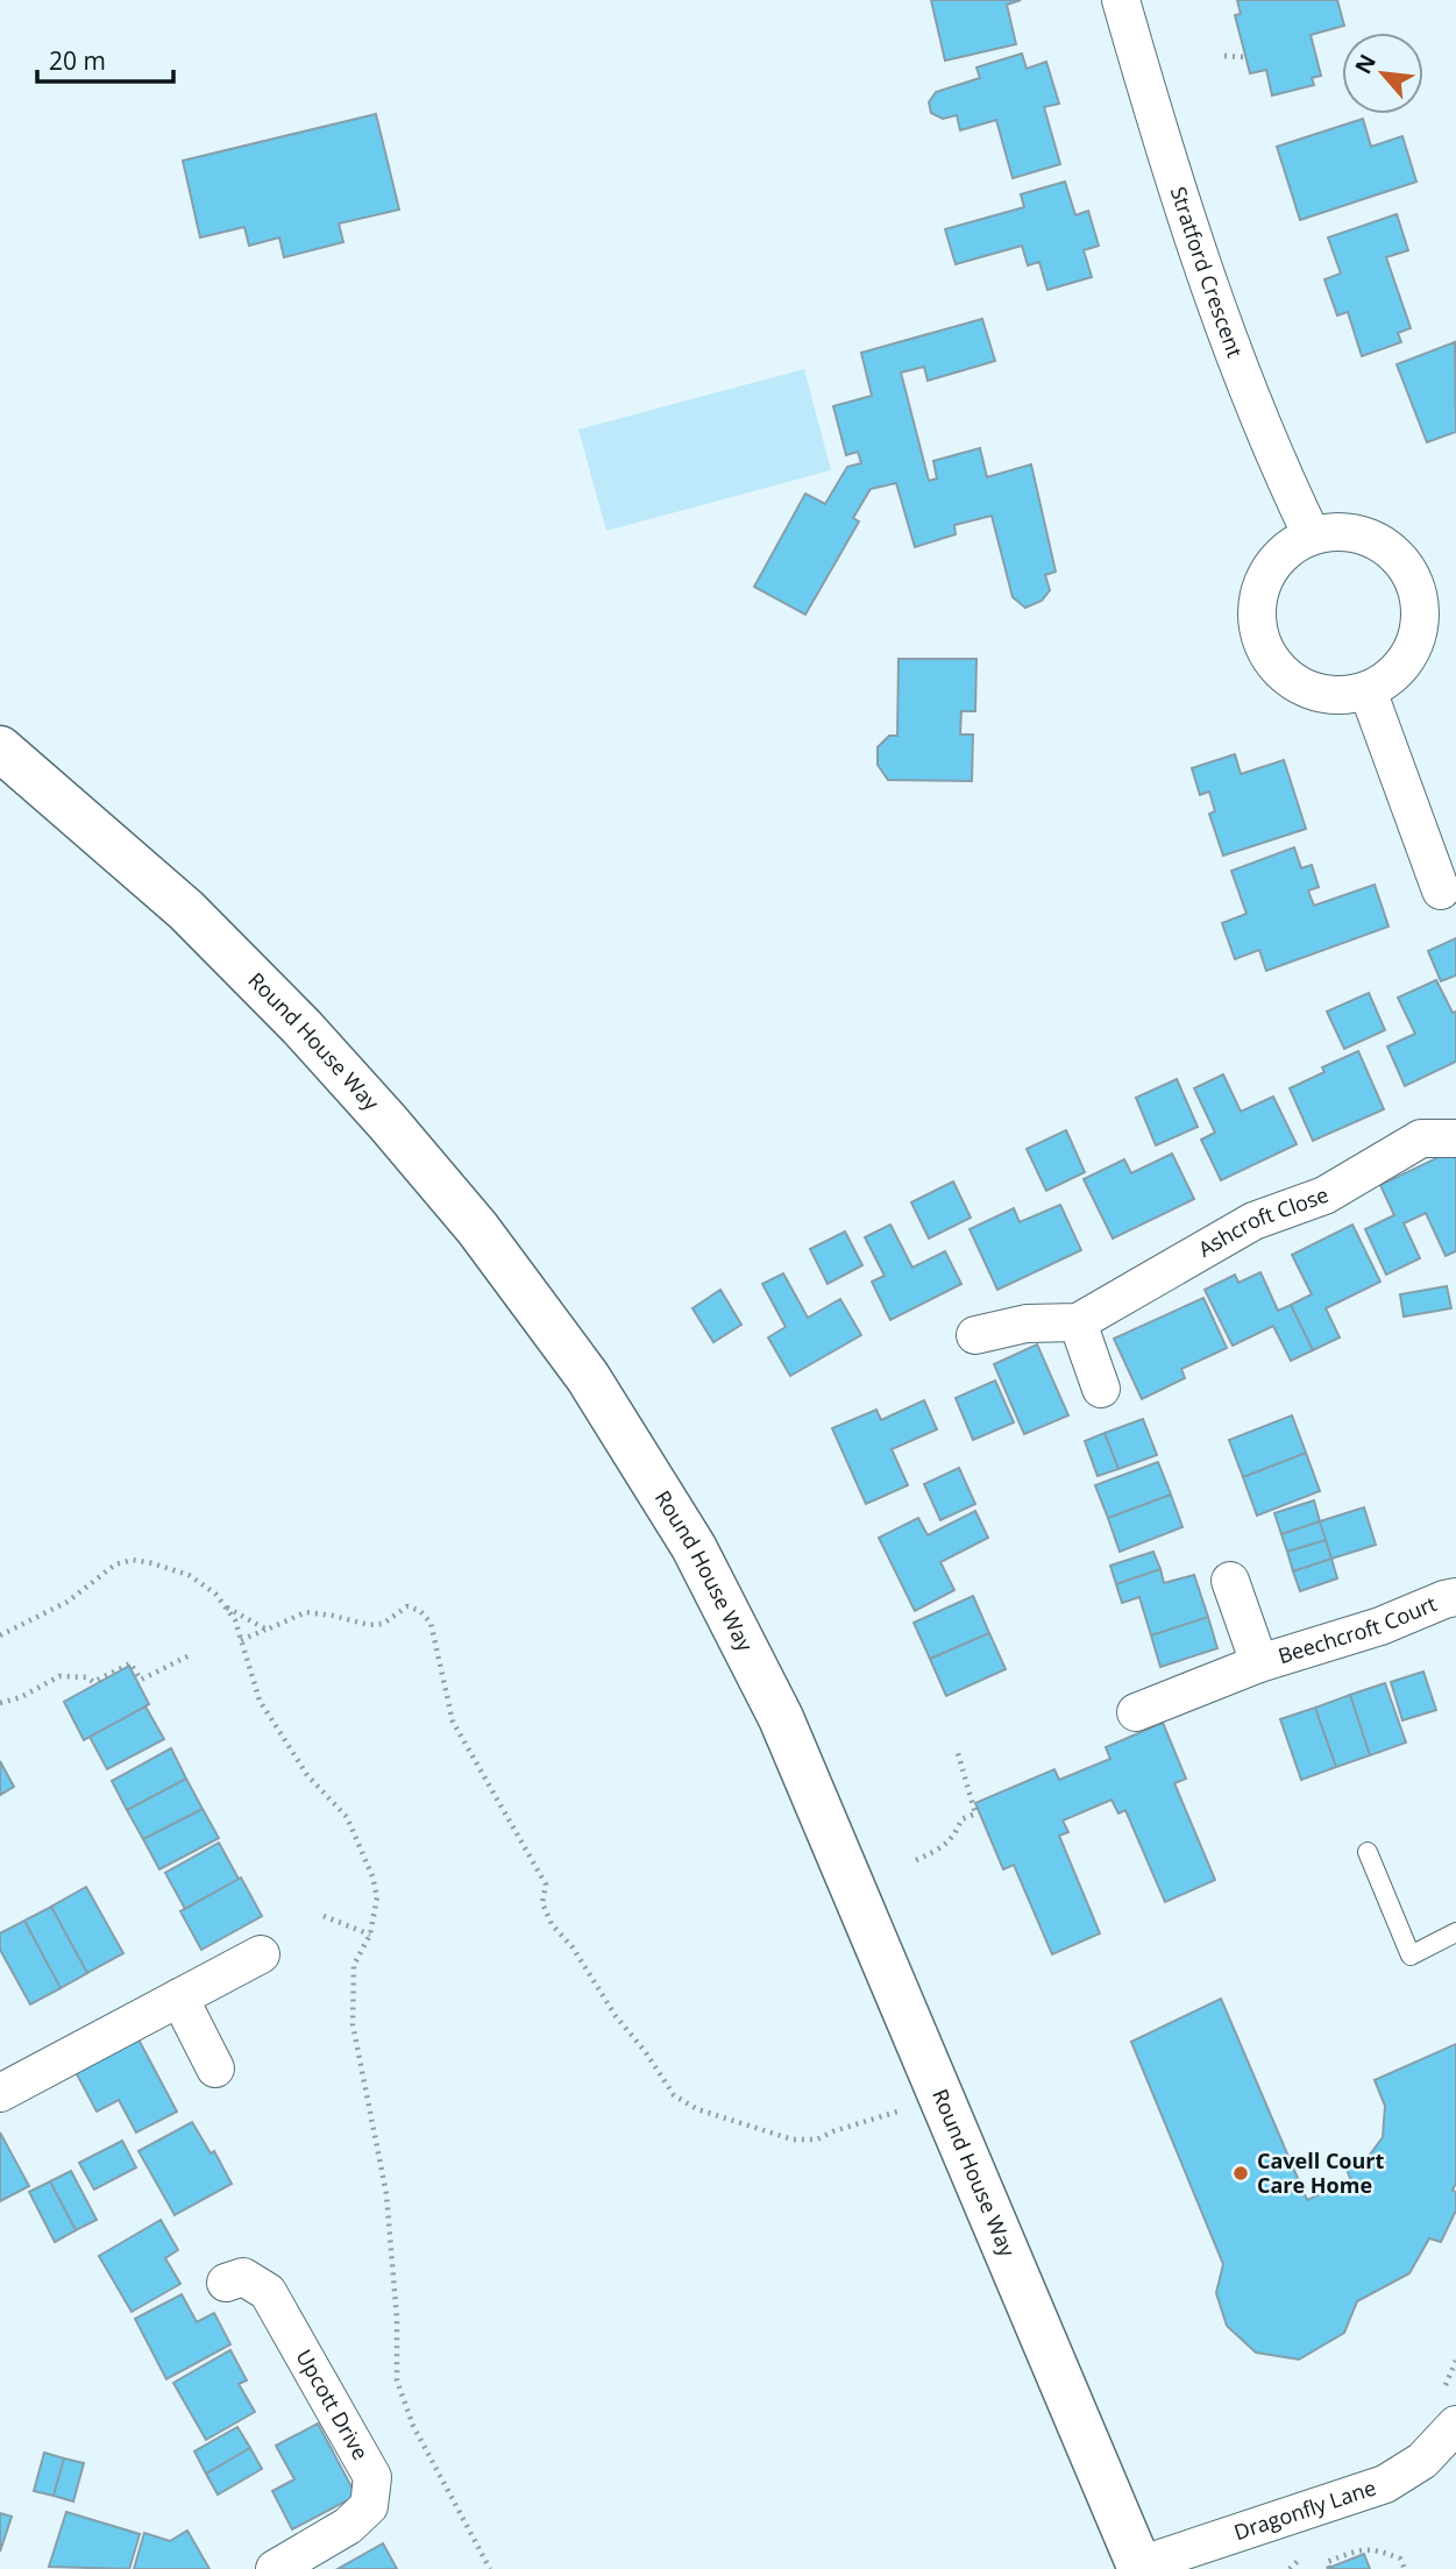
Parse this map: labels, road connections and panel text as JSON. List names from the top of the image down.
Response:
{
  "streets": {
    "street": [
      "Stratford Crescent",
      "Round House Way",
      "Ashcroft Close",
      "Beechcroft Court",
      "Upcott Drive",
      "Dragonfly Lane"
    ]
  },
  "crossings": [
    ["Round House Way", "Dragonfly Lane"]
  ],
  "places": ["Cavell Court Care Home"],
  "scale_bar": "20 m",
  "north": "top left"
}
